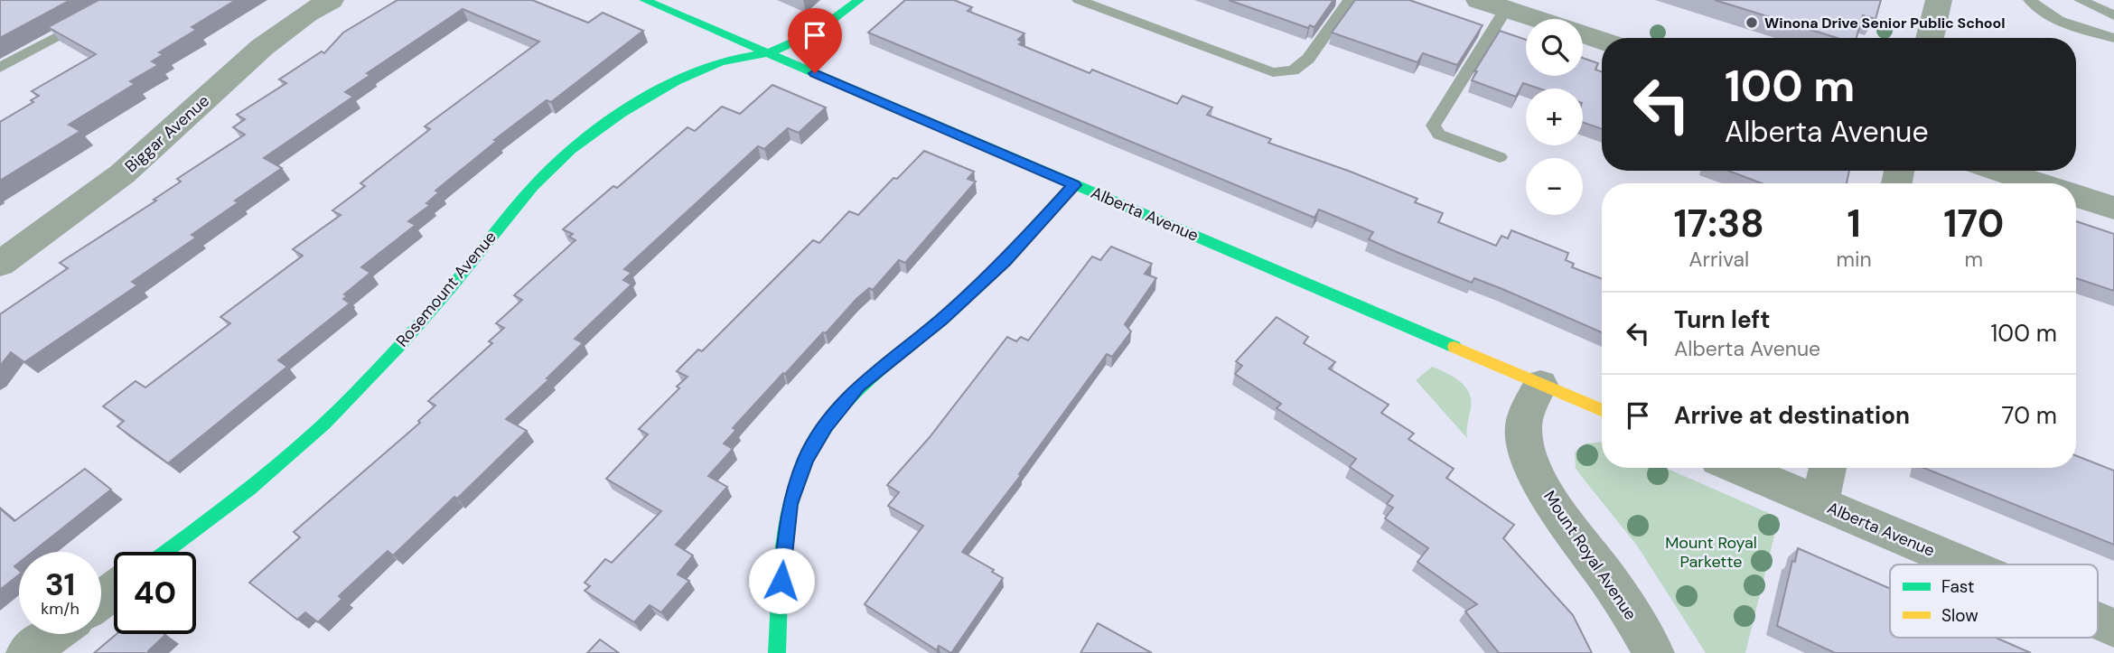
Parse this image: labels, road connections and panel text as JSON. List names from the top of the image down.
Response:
{
  "streets": {
    "street": [
      "Biggar Avenue",
      "Alberta Avenue",
      "Rosemount Avenue",
      "Mount Royal Avenue"
    ]
  },
  "crossings": [
    ["Alberta Avenue", "Rosemount Avenue"],
    ["Alberta Avenue", "Mount Royal Avenue"]
  ],
  "parks": ["Mount Royal Parkette"],
  "places": ["Winona Drive Senior Public School"],
  "legend": ["Fast", "Slow"],
  "page": {
    "map_buttons": ["+", "−"],
    "turn": ["100 m", "Alberta Avenue"],
    "eta": [
      "17:38",
      "Arrival",
      "1",
      "min",
      "170",
      "m"
    ],
    "list": [
      {
        "name": "Turn left",
        "note": "Alberta Avenue",
        "value": "100 m"
      },
      {
        "name": "Arrive at destination",
        "value": "70 m"
      }
    ],
    "speed": "31 km/h",
    "limit": "40"
  }
}
